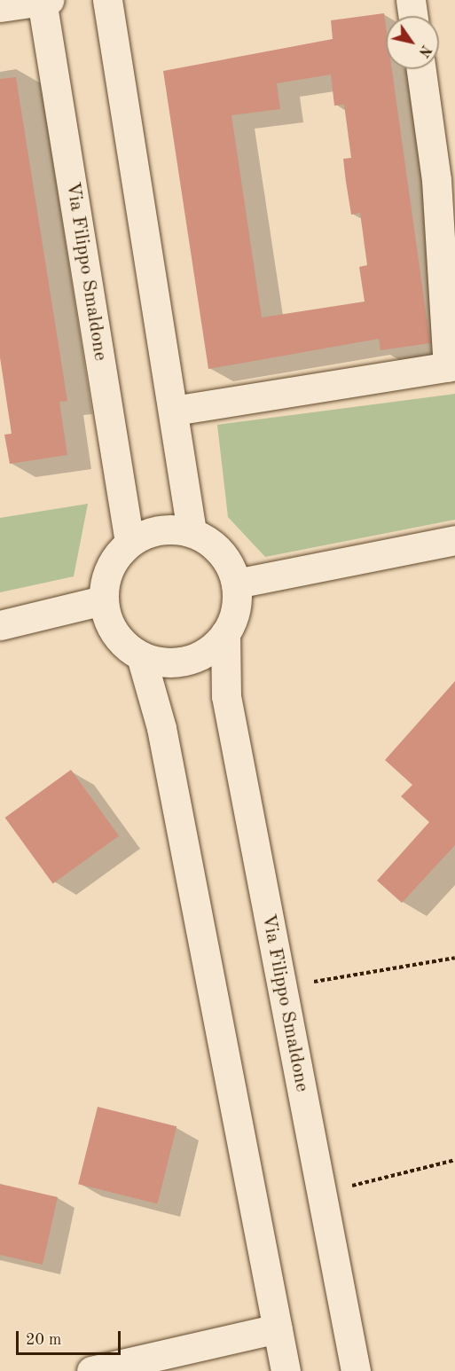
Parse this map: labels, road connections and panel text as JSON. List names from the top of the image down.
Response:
{
  "streets": {
    "street": ["Via Filippo Smaldone"]
  },
  "scale_bar": "20 m",
  "north": "bottom right"
}
